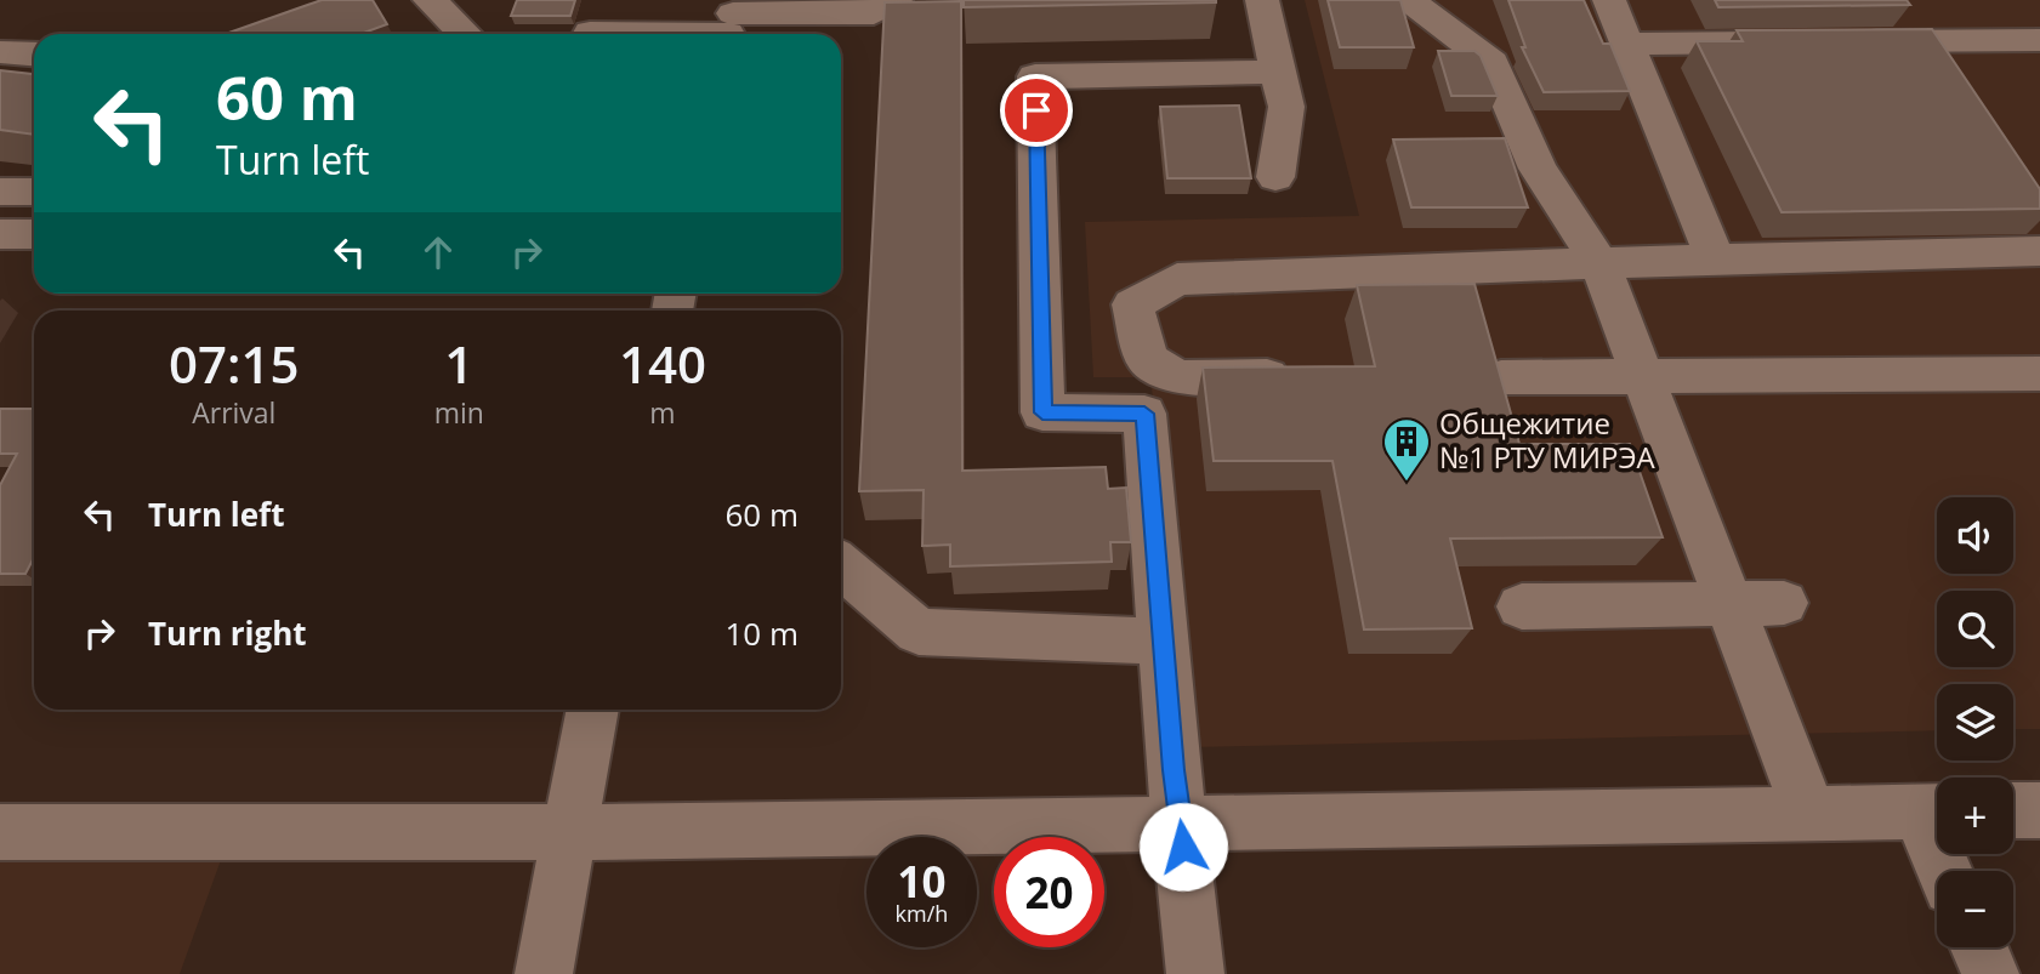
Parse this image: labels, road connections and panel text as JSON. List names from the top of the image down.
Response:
{
  "places": {
    "building": ["Общежитие №1 РТУ МИРЭА"]
  },
  "page": {
    "turn": ["60 m", "Turn left"],
    "eta": [
      "07:15",
      "Arrival",
      "1",
      "min",
      "140",
      "m"
    ],
    "list": [
      {
        "name": "Turn left",
        "value": "60 m"
      },
      {
        "name": "Turn right",
        "value": "10 m"
      }
    ],
    "map_buttons": ["+", "−"],
    "speed": "10 km/h",
    "limit": "20"
  }
}
